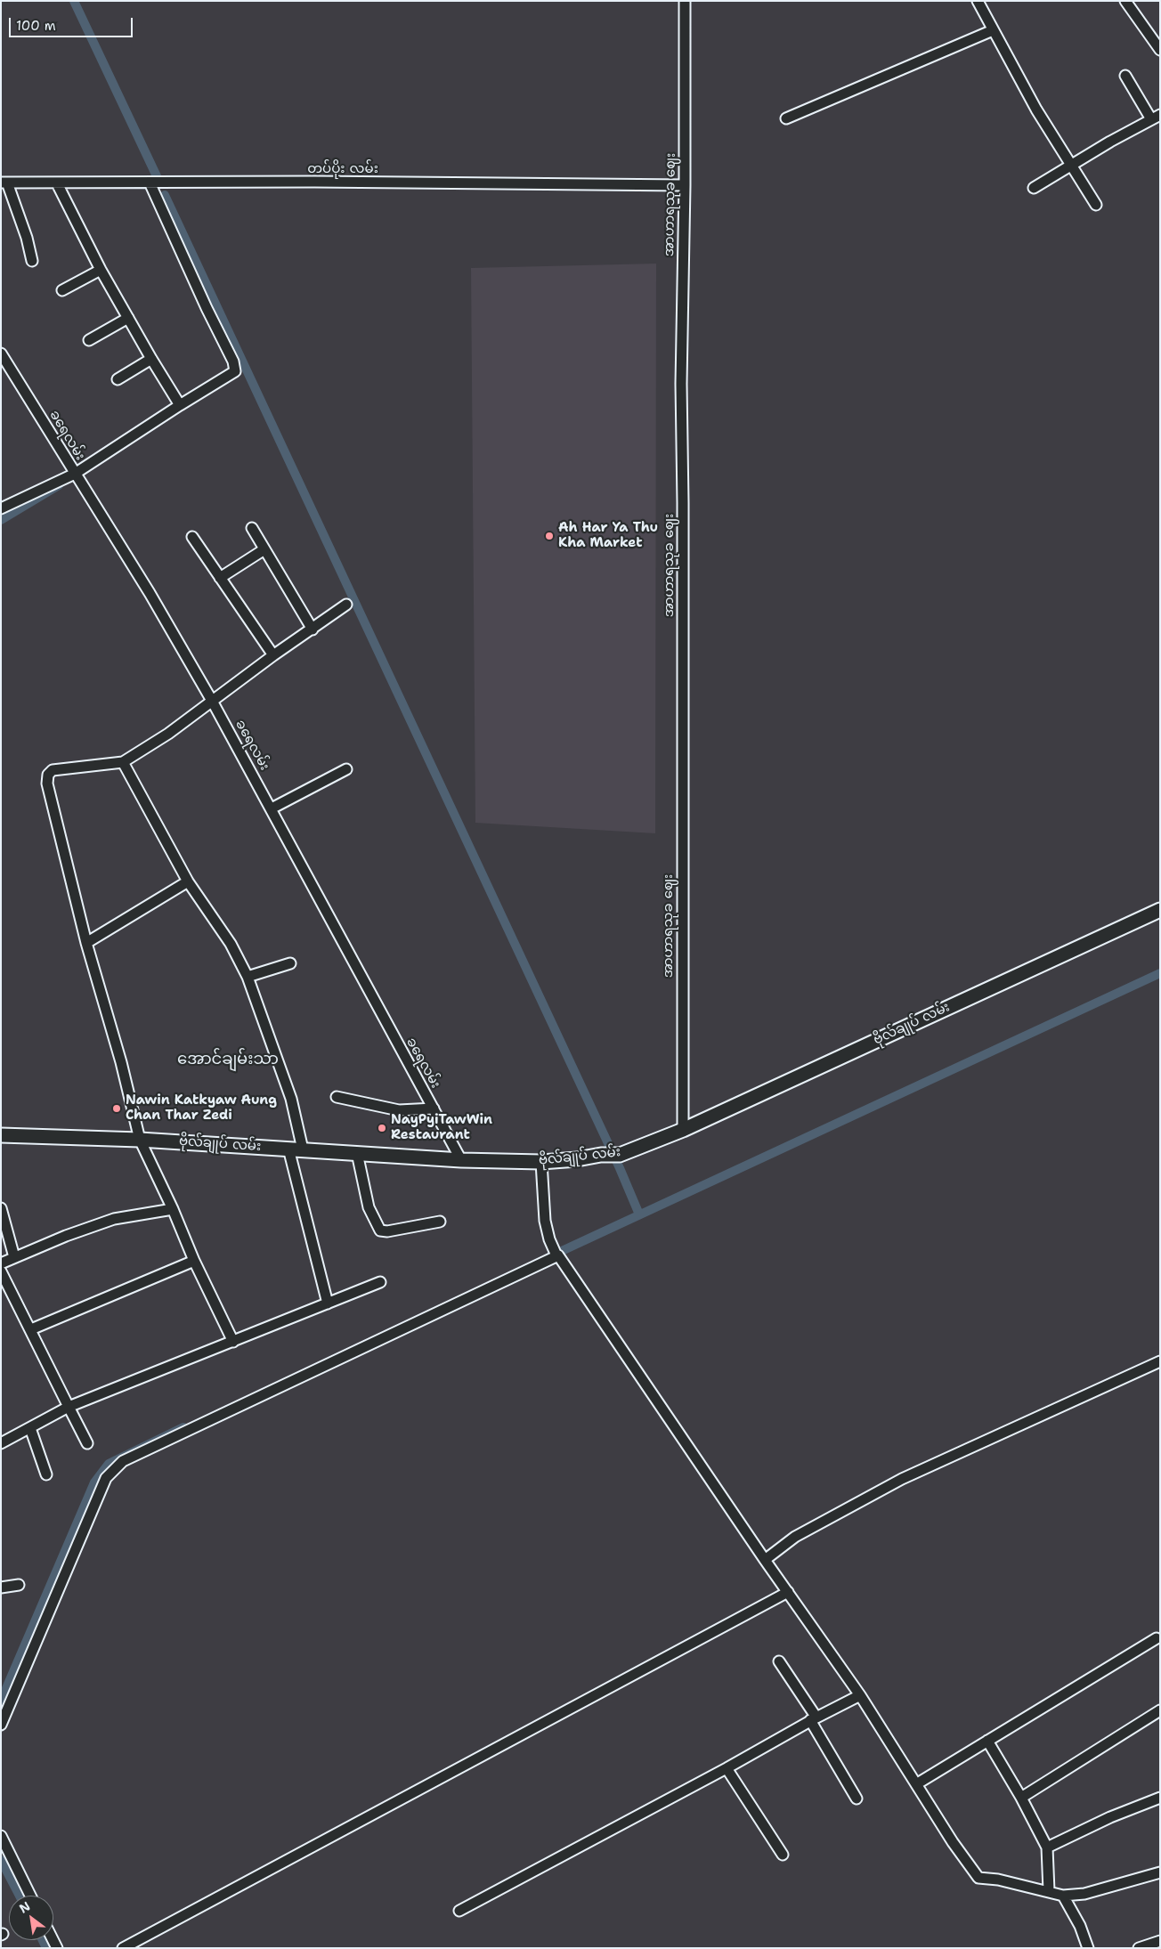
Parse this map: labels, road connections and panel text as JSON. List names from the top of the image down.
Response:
{
  "streets": {
    "main road": ["ဗိုလ်ချုပ် လမ်း"],
    "street": ["တပ်ပိုး လမ်း", "အာဟာရသုခ ဈေး", "ခရေလမ်း"]
  },
  "crossings": [
    ["တပ်ပိုး လမ်း", "အာဟာရသုခ ဈေး"],
    ["အာဟာရသုခ ဈေး", "ဗိုလ်ချုပ် လမ်း"],
    ["ခရေလမ်း", "ဗိုလ်ချုပ် လမ်း"]
  ],
  "districts": ["အောင်ချမ်းသာ"],
  "places": ["Ah Har Ya Thu Kha Market", "Nawin Katkyaw Aung Chan Thar Zedi", "NayPyiTawWin Restaurant"],
  "scale_bar": "100 m",
  "north": "top left"
}
